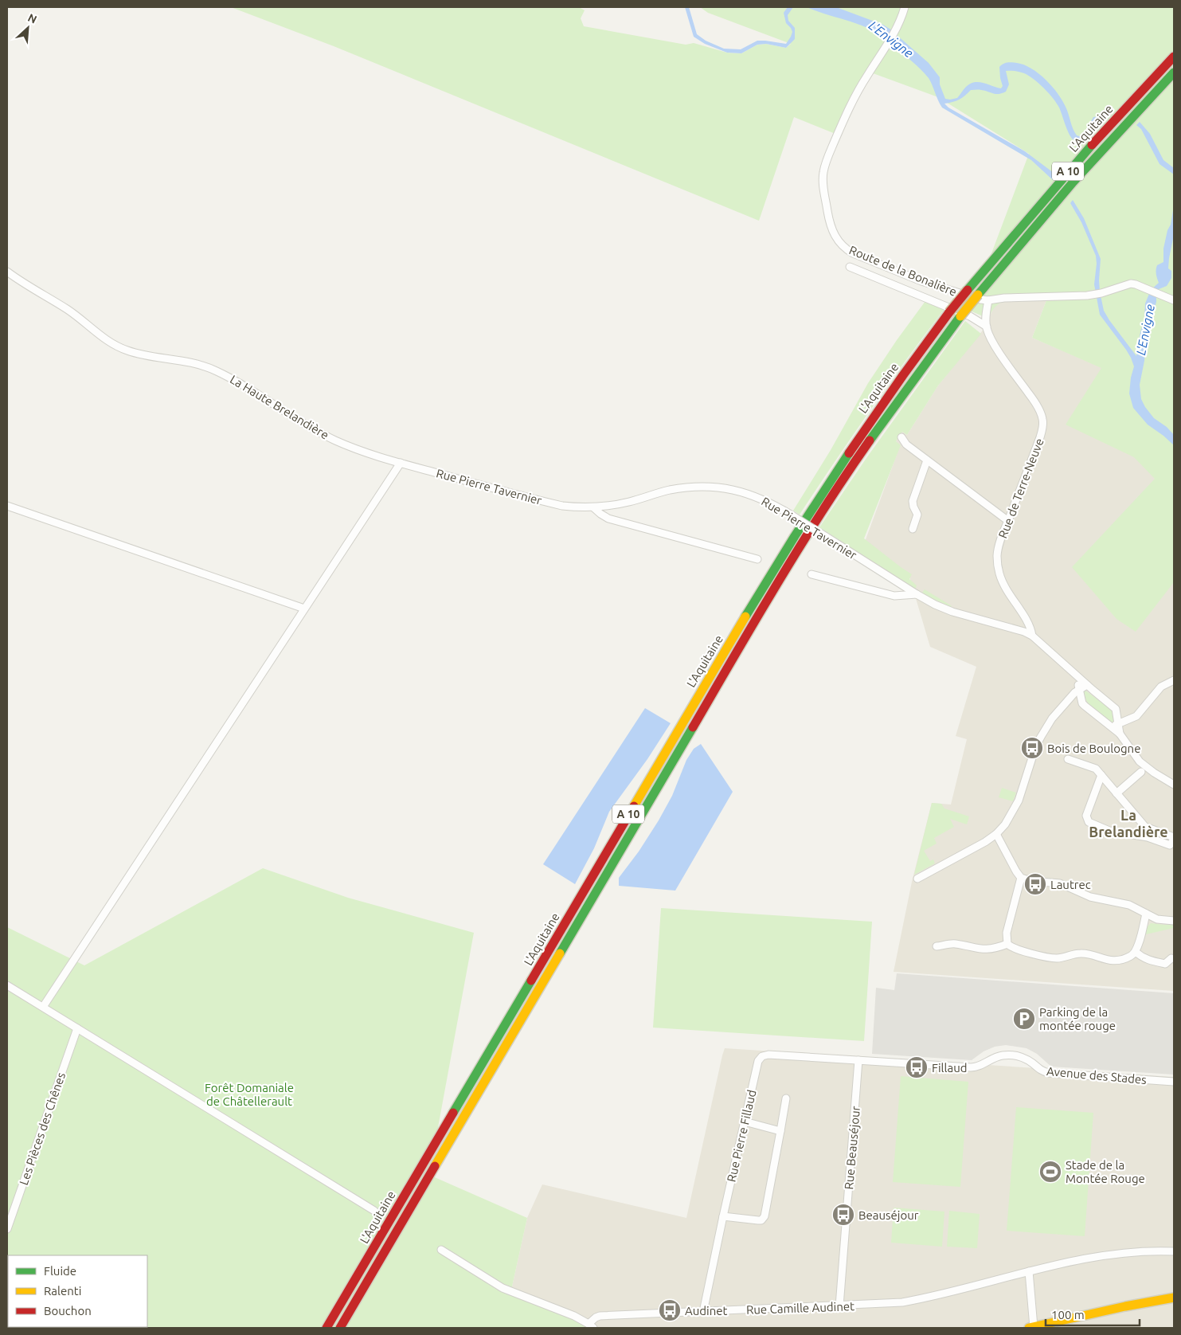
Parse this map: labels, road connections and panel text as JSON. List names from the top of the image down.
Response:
{
  "streets": {
    "main road": ["L'Aquitaine", "A 10"],
    "street": [
      "Route de la Bonalière",
      "La Haute Brelandière",
      "Rue Pierre Tavernier",
      "Rue de Terre-Neuve",
      "Avenue des Stades",
      "Les Pièces des Chênes",
      "Rue Pierre Fillaud",
      "Rue Beauséjour",
      "Rue Camille Audinet"
    ]
  },
  "crossings": [
    ["Route de la Bonalière", "Rue de Terre-Neuve"],
    ["La Haute Brelandière", "Rue Pierre Tavernier"],
    ["Rue Pierre Tavernier", "Rue de Terre-Neuve"],
    ["Avenue des Stades", "Rue Pierre Fillaud"],
    ["Avenue des Stades", "Rue Beauséjour"],
    ["Rue Pierre Fillaud", "Rue Beauséjour"],
    ["Rue Pierre Fillaud", "Rue Camille Audinet"],
    ["Rue Beauséjour", "Rue Camille Audinet"]
  ],
  "districts": ["La Brelandière"],
  "water": ["L'Envigne"],
  "parks": ["Forêt Domaniale de Châtellerault"],
  "places": {
    "bus stop": [
      "Bois de Boulogne",
      "Lautrec",
      "Fillaud",
      "Beauséjour",
      "Audinet"
    ],
    "parking": ["Parking de la montée rouge"],
    "sports": ["Stade de la Montée Rouge"]
  },
  "legend": ["Fluide", "Ralenti", "Bouchon"],
  "scale_bar": "100 m",
  "north": "top right"
}
